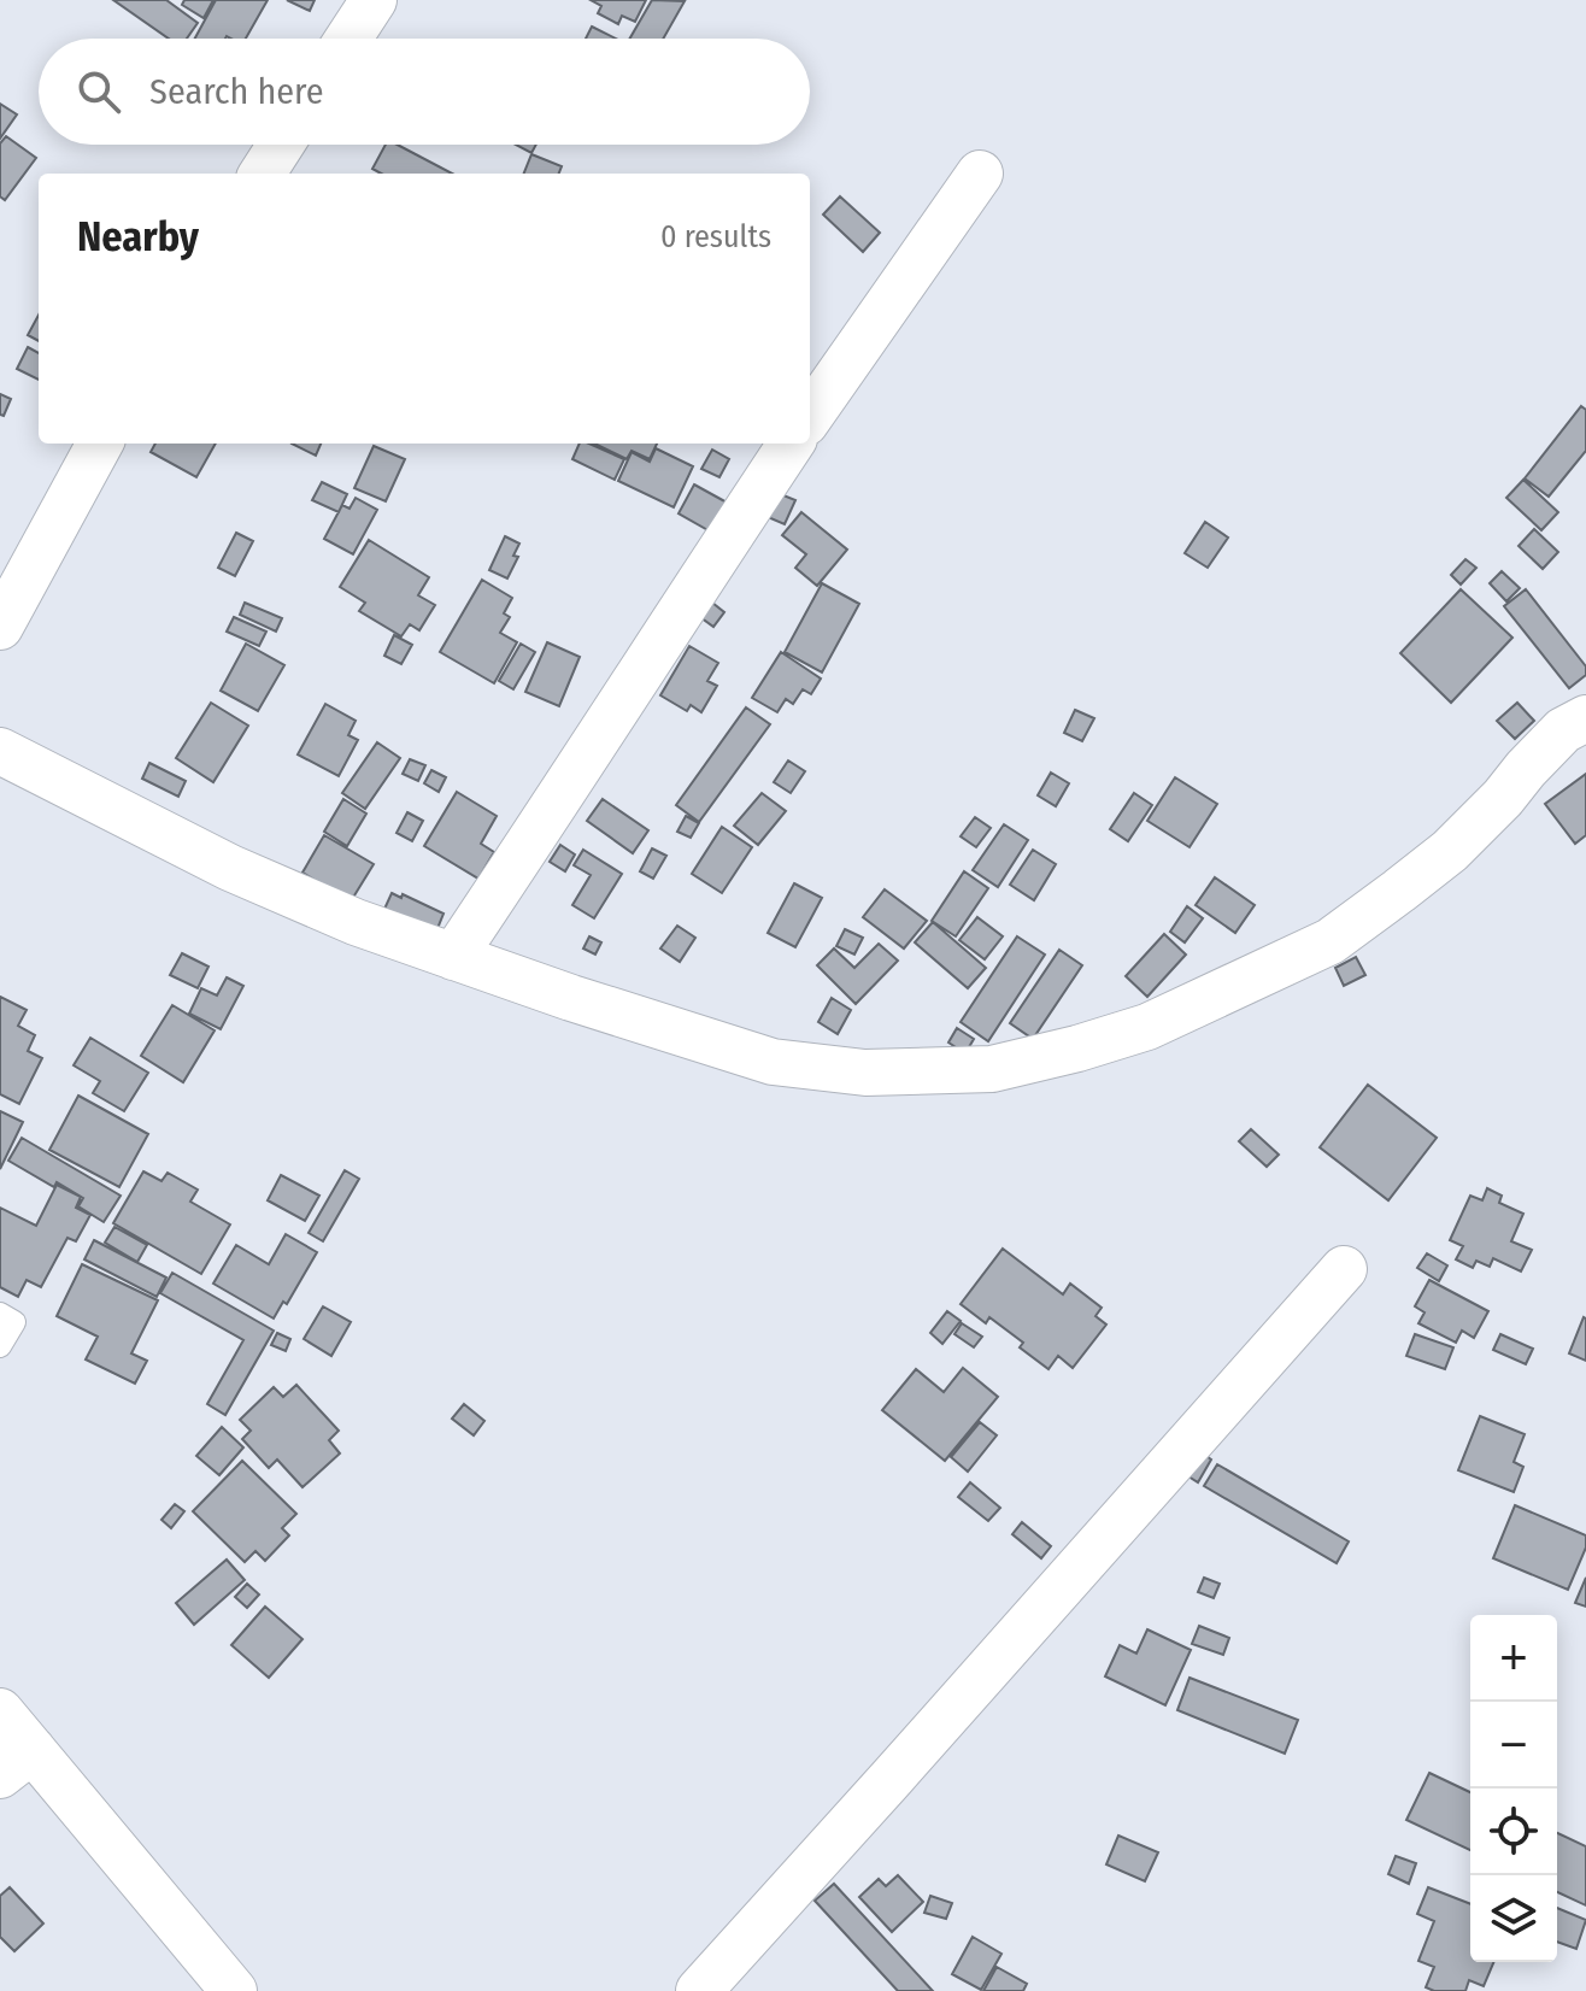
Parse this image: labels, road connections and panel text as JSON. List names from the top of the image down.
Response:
{
  "page": {
    "search": "Search here",
    "heading": ["Nearby", "0 results"],
    "map_buttons": ["+", "−"]
  }
}
